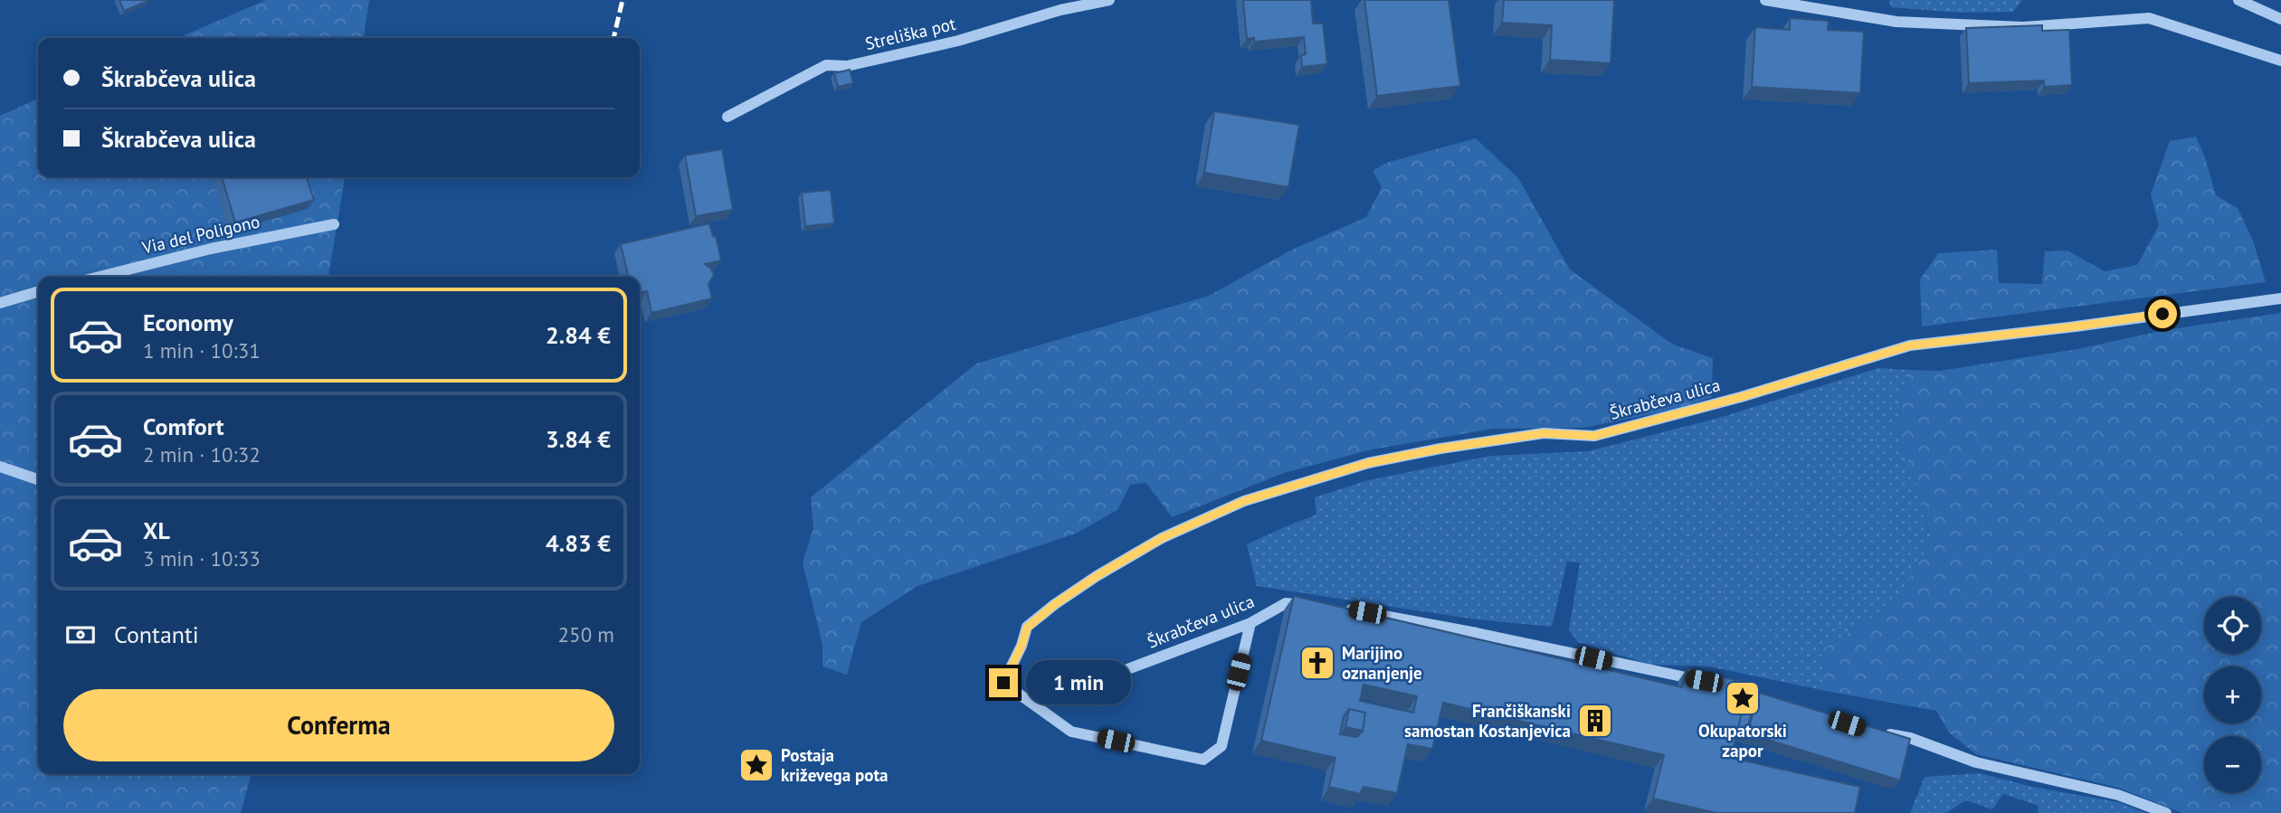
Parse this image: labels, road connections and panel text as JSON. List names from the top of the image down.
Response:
{
  "streets": {
    "street": ["Streliška pot", "Via del Poligono", "Škrabčeva ulica"]
  },
  "places": {
    "church": ["Marijino oznanjenje"],
    "place": ["Okupatorski zapor", "Postaja križevega pota"],
    "building": ["Frančiškanski samostan Kostanjevica"]
  },
  "page": {
    "banner": ["Škrabčeva ulica", "Škrabčeva ulica"],
    "list": [
      {
        "name": "Economy",
        "note": "1 min · 10:31",
        "value": "2.84 €"
      },
      {
        "name": "Comfort",
        "note": "2 min · 10:32",
        "value": "3.84 €"
      },
      {
        "name": "XL",
        "note": "3 min · 10:33",
        "value": "4.83 €"
      }
    ],
    "map_buttons": ["+", "−"],
    "pay": ["Contanti", "250 m"],
    "bubble": "1 min",
    "buttons": "Conferma"
  }
}
